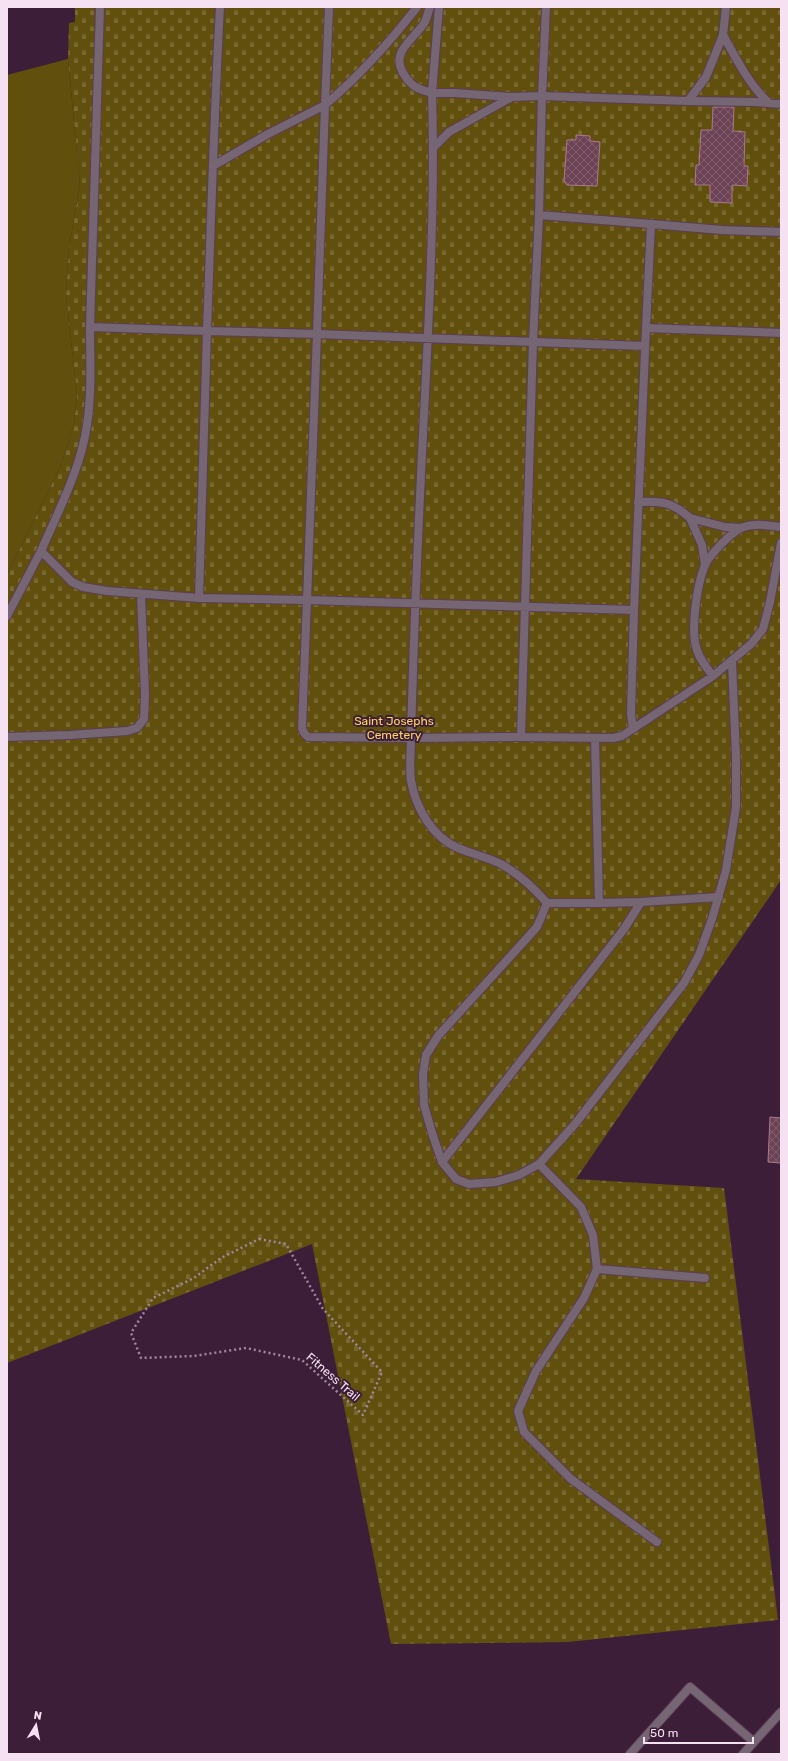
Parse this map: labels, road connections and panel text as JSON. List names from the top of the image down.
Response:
{
  "streets": {
    "path": ["Fitness Trail"]
  },
  "parks": ["Saint Josephs Cemetery"],
  "scale_bar": "50 m",
  "north": "top"
}
